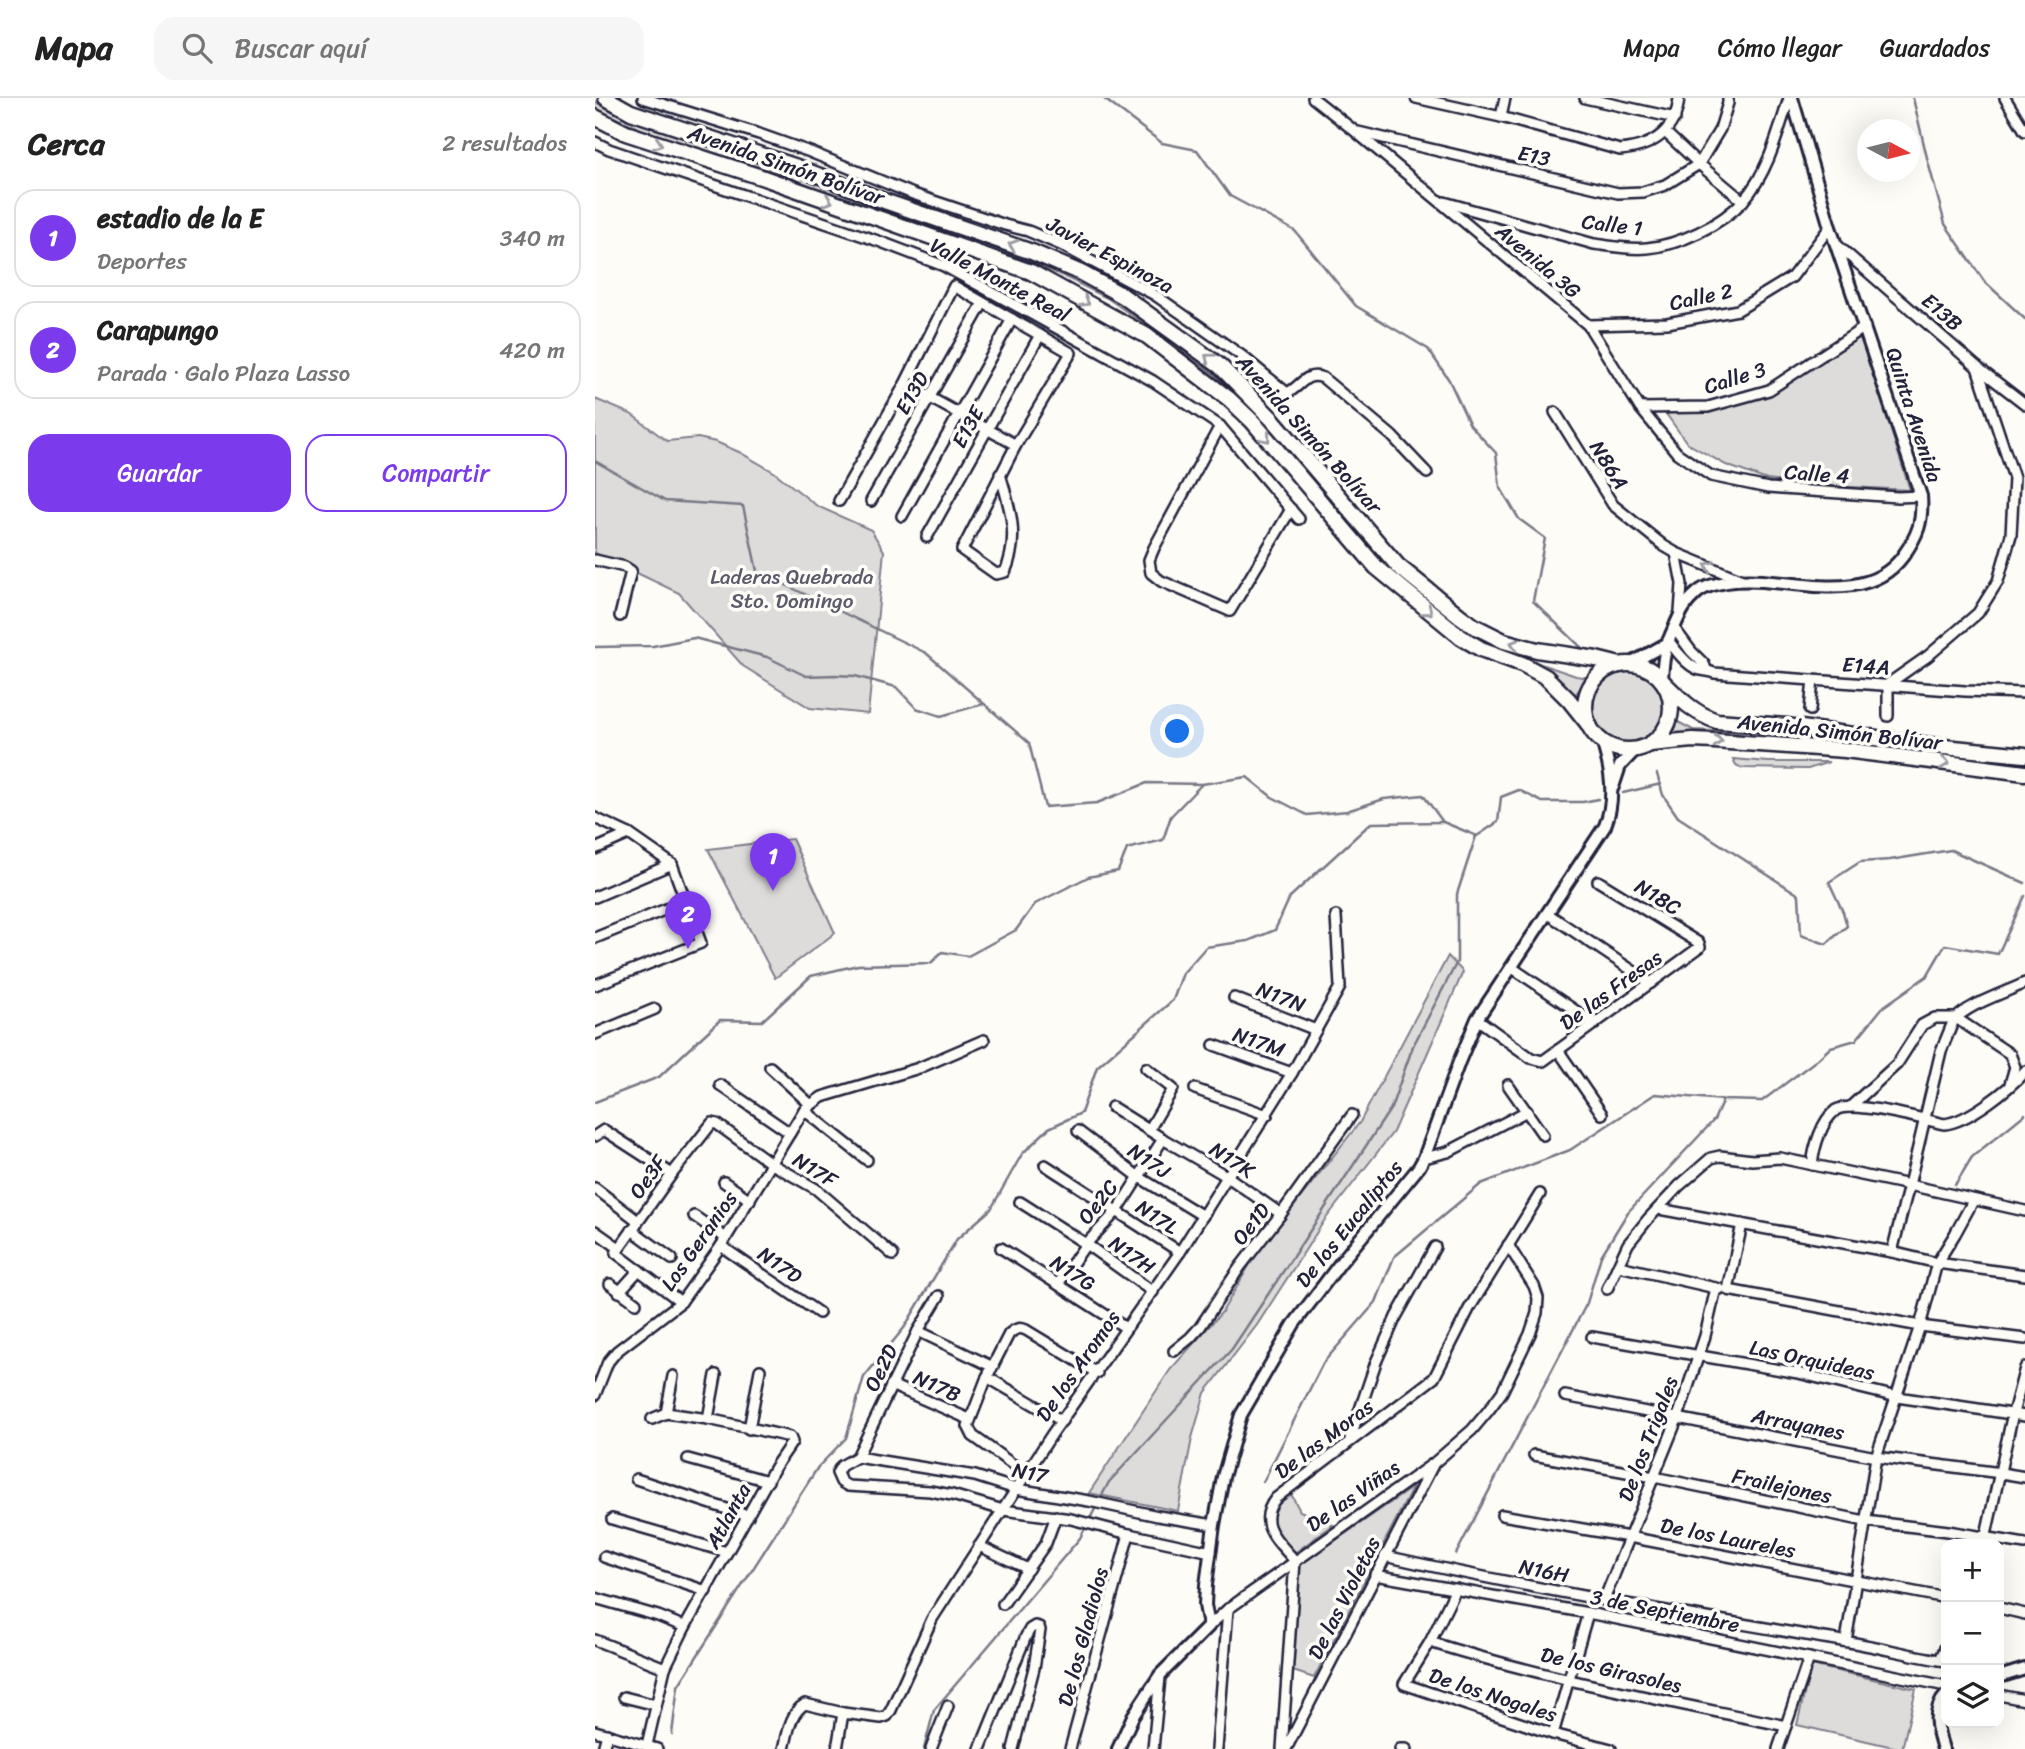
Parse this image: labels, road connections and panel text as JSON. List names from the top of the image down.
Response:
{
  "streets": {
    "highway": ["Avenida Simón Bolívar"],
    "street": [
      "E13",
      "Calle 1",
      "Javier Espinoza",
      "Avenida 3G",
      "Valle Monte Real",
      "Calle 2",
      "E13B",
      "Calle 3",
      "E13D",
      "Quinta Avenida",
      "E13E",
      "N86A",
      "Calle 4",
      "E14A",
      "N18C",
      "De las Fresas",
      "N17N",
      "N17M",
      "N17K",
      "N17J",
      "N17F",
      "Oe3F",
      "Oe2C",
      "N17L",
      "Oe1D",
      "De los Eucaliptos",
      "Los Geranios",
      "N17H",
      "N17D",
      "N17G",
      "Las Orquideas",
      "De los Aromos",
      "Oe2D",
      "N17B",
      "Arrayanes",
      "De las Moras",
      "De los Trigales",
      "N17",
      "Frailejones",
      "De las Viñas",
      "Atlanta",
      "De los Laureles",
      "N16H",
      "De las Violetas",
      "3 de Septiembre",
      "De los Gladiolos",
      "De los Girasoles",
      "De los Nogales"
    ]
  },
  "crossings": [
    ["E13", "Avenida 3G"],
    ["Avenida Simón Bolívar", "Quinta Avenida"],
    ["Avenida Simón Bolívar", "De los Eucaliptos"],
    ["Calle 1", "Avenida 3G"],
    ["Calle 1", "Quinta Avenida"],
    ["Avenida 3G", "Calle 2"],
    ["Avenida 3G", "Calle 3"],
    ["Avenida 3G", "Calle 4"],
    ["Calle 2", "Quinta Avenida"],
    ["E13B", "Quinta Avenida"],
    ["Calle 3", "Quinta Avenida"],
    ["Quinta Avenida", "N86A"],
    ["Quinta Avenida", "Calle 4"],
    ["Quinta Avenida", "E14A"],
    ["Quinta Avenida", "De los Eucaliptos"],
    ["N18C", "De las Fresas"],
    ["De las Fresas", "De los Eucaliptos"],
    ["N17N", "De los Aromos"],
    ["N17M", "De los Aromos"],
    ["N17K", "Oe2C"],
    ["N17K", "Oe1D"],
    ["N17K", "De los Aromos"],
    ["N17J", "Oe2C"],
    ["N17J", "De los Aromos"],
    ["N17F", "Oe3F"],
    ["N17F", "Los Geranios"],
    ["Oe2C", "N17L"],
    ["Oe2C", "N17H"],
    ["Oe2C", "N17G"],
    ["N17L", "De los Aromos"],
    ["De los Eucaliptos", "N17"],
    ["De los Eucaliptos", "De las Viñas"],
    ["Los Geranios", "N17D"],
    ["N17H", "De los Aromos"],
    ["N17G", "De los Aromos"],
    ["Las Orquideas", "De los Trigales"],
    ["De los Aromos", "N17"],
    ["Oe2D", "N17B"],
    ["Oe2D", "N17"],
    ["Arrayanes", "De los Trigales"],
    ["De las Moras", "De las Viñas"],
    ["De los Trigales", "Frailejones"],
    ["De los Trigales", "De los Laureles"],
    ["De los Trigales", "N16H"],
    ["De las Viñas", "De las Violetas"],
    ["N16H", "De las Violetas"],
    ["De las Violetas", "3 de Septiembre"],
    ["De los Girasoles", "De los Nogales"]
  ],
  "parks": ["Laderas Quebrada Sto. Domingo"],
  "north": "right",
  "page": {
    "header": "Mapa",
    "search": "Buscar aquí",
    "nav": ["Mapa", "Cómo llegar", "Guardados"],
    "heading": ["Cerca", "2 resultados"],
    "list": [
      {
        "mark": "1",
        "name": "estadio de la E",
        "note": "Deportes",
        "value": "340 m"
      },
      {
        "mark": "2",
        "name": "Carapungo",
        "note": "Parada · Galo Plaza Lasso",
        "value": "420 m"
      }
    ],
    "buttons": ["Guardar", "Compartir"],
    "pins": ["1", "2"],
    "map_buttons": ["+", "−"]
  }
}
